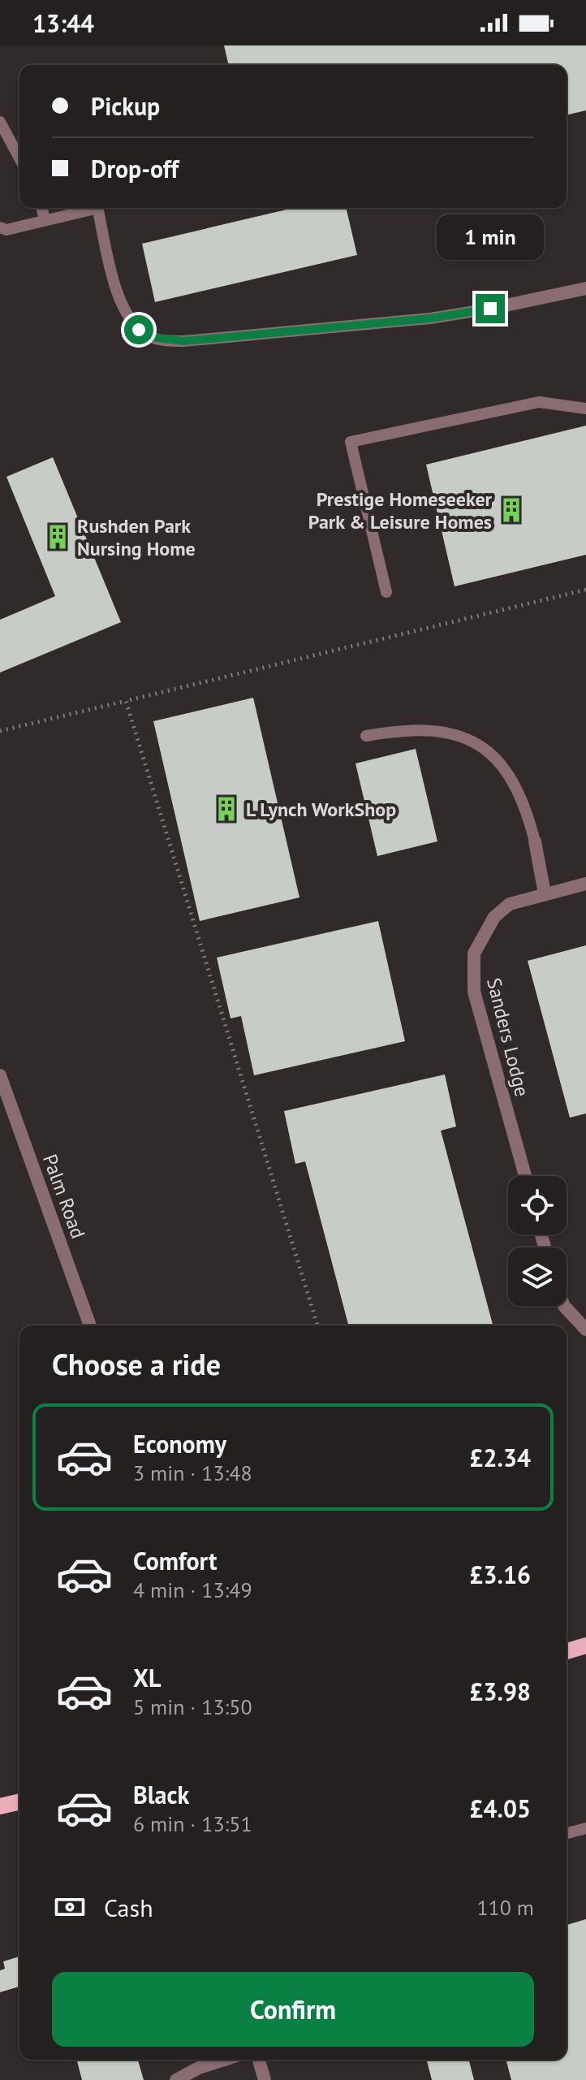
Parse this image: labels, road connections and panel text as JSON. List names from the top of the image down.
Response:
{
  "streets": {
    "street": ["Sanders Lodge", "Palm Road"]
  },
  "places": {
    "building": ["Prestige Homeseeker Park & Leisure Homes", "Rushden Park Nursing Home", "L Lynch WorkShop"]
  },
  "page": {
    "status": "13:44",
    "banner": ["Pickup", "Drop-off"],
    "bubble": "1 min",
    "heading": "Choose a ride",
    "list": [
      {
        "name": "Economy",
        "note": "3 min · 13:48",
        "value": "£2.34"
      },
      {
        "name": "Comfort",
        "note": "4 min · 13:49",
        "value": "£3.16"
      },
      {
        "name": "XL",
        "note": "5 min · 13:50",
        "value": "£3.98"
      },
      {
        "name": "Black",
        "note": "6 min · 13:51",
        "value": "£4.05"
      }
    ],
    "pay": ["Cash", "110 m"],
    "buttons": "Confirm"
  }
}
